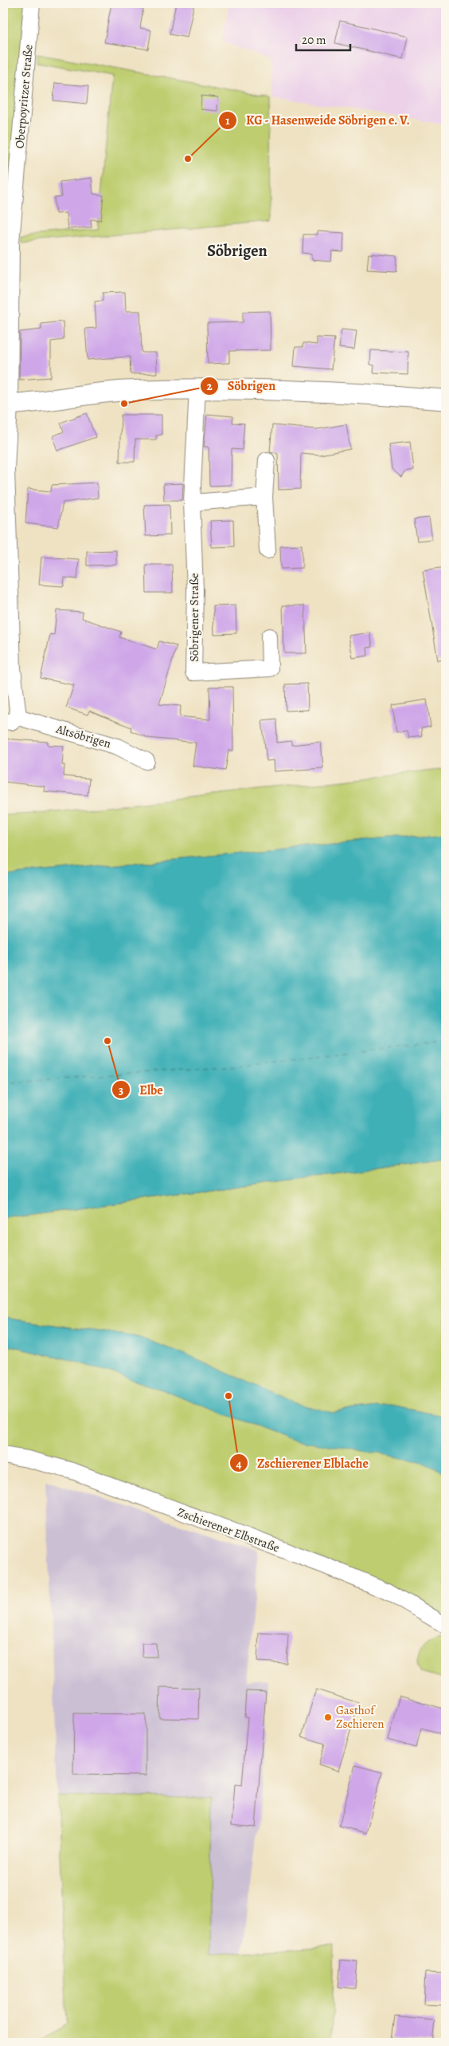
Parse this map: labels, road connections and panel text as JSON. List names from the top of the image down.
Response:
{
  "streets": {
    "street": [
      "Oberpoyritzer Straße",
      "Söbrigener Straße",
      "Altsöbrigen",
      "Zschierener Elbstraße"
    ]
  },
  "crossings": [
    ["Oberpoyritzer Straße", "Altsöbrigen"]
  ],
  "districts": ["Söbrigen"],
  "places": [
    "KG - Hasenweide Söbrigen e. V.",
    "Söbrigen",
    "Elbe",
    "Zschierener Elblache",
    "Gasthof Zschieren"
  ],
  "scale_bar": "20 m"
}
